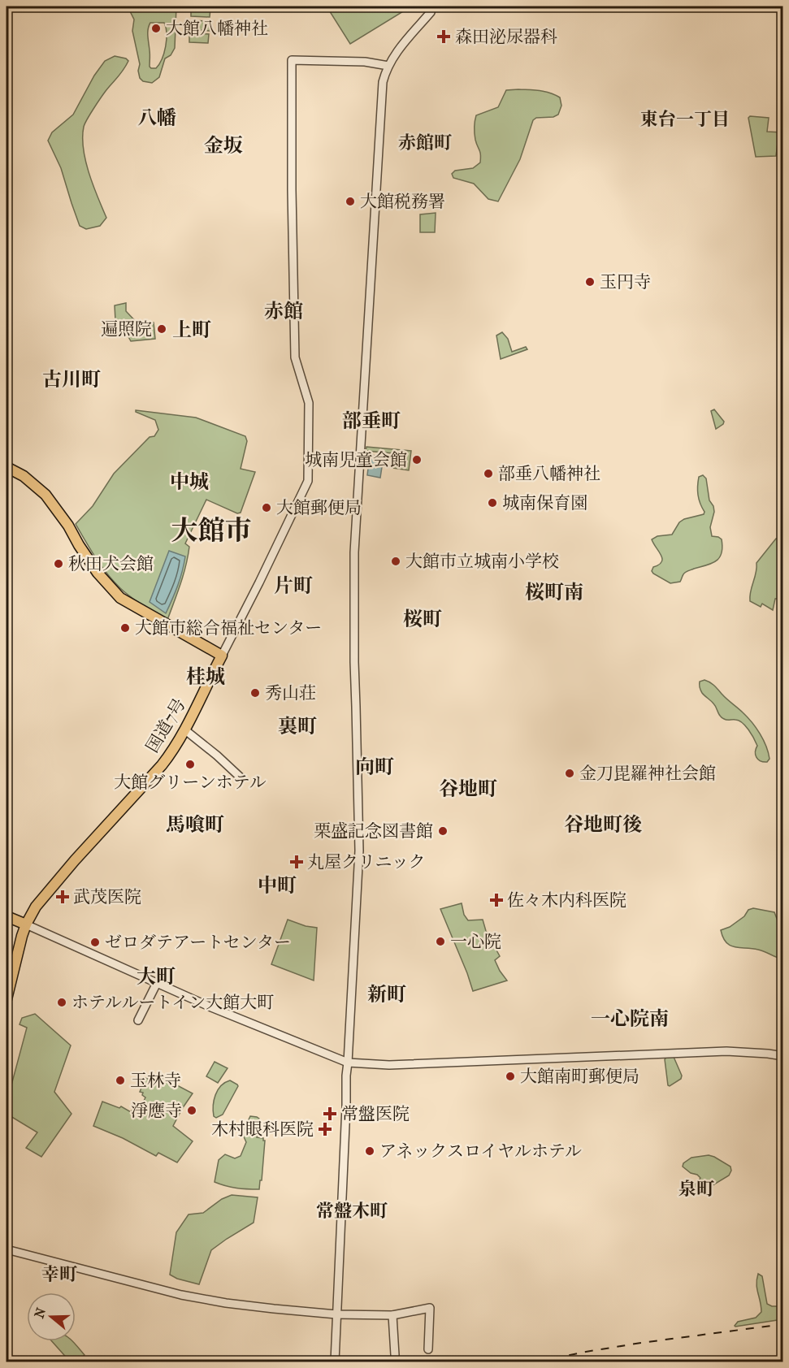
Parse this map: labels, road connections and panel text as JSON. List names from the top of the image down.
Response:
{
  "streets": {
    "main road": ["国道7号"]
  },
  "districts": [
    "八幡",
    "東台一丁目",
    "赤館町",
    "金坂",
    "赤館",
    "上町",
    "古川町",
    "部垂町",
    "中城",
    "大館市",
    "片町",
    "桜町南",
    "桜町",
    "桂城",
    "裏町",
    "向町",
    "谷地町",
    "馬喰町",
    "谷地町後",
    "中町",
    "大町",
    "新町",
    "一心院南",
    "泉町",
    "常盤木町",
    "幸町"
  ],
  "places": {
    "other": [
      "大館八幡神社",
      "大館税務署",
      "玉円寺",
      "遍照院",
      "城南児童会館",
      "部垂八幡神社",
      "城南保育園",
      "大館郵便局",
      "大館市立城南小学校",
      "秋田犬会館",
      "大館市総合福祉センター",
      "秀山荘",
      "大館グリーンホテル",
      "金刀毘羅神社会館",
      "栗盛記念図書館",
      "一心院",
      "ゼロダテアートセンター",
      "ホテルルートイン大館大町",
      "大館南町郵便局",
      "玉林寺",
      "淨應寺",
      "アネックスロイヤルホテル"
    ],
    "health": [
      "森田泌尿器科",
      "丸屋クリニック",
      "武茂医院",
      "佐々木内科医院",
      "常盤医院",
      "木村眼科医院"
    ]
  },
  "north": "left"
}
